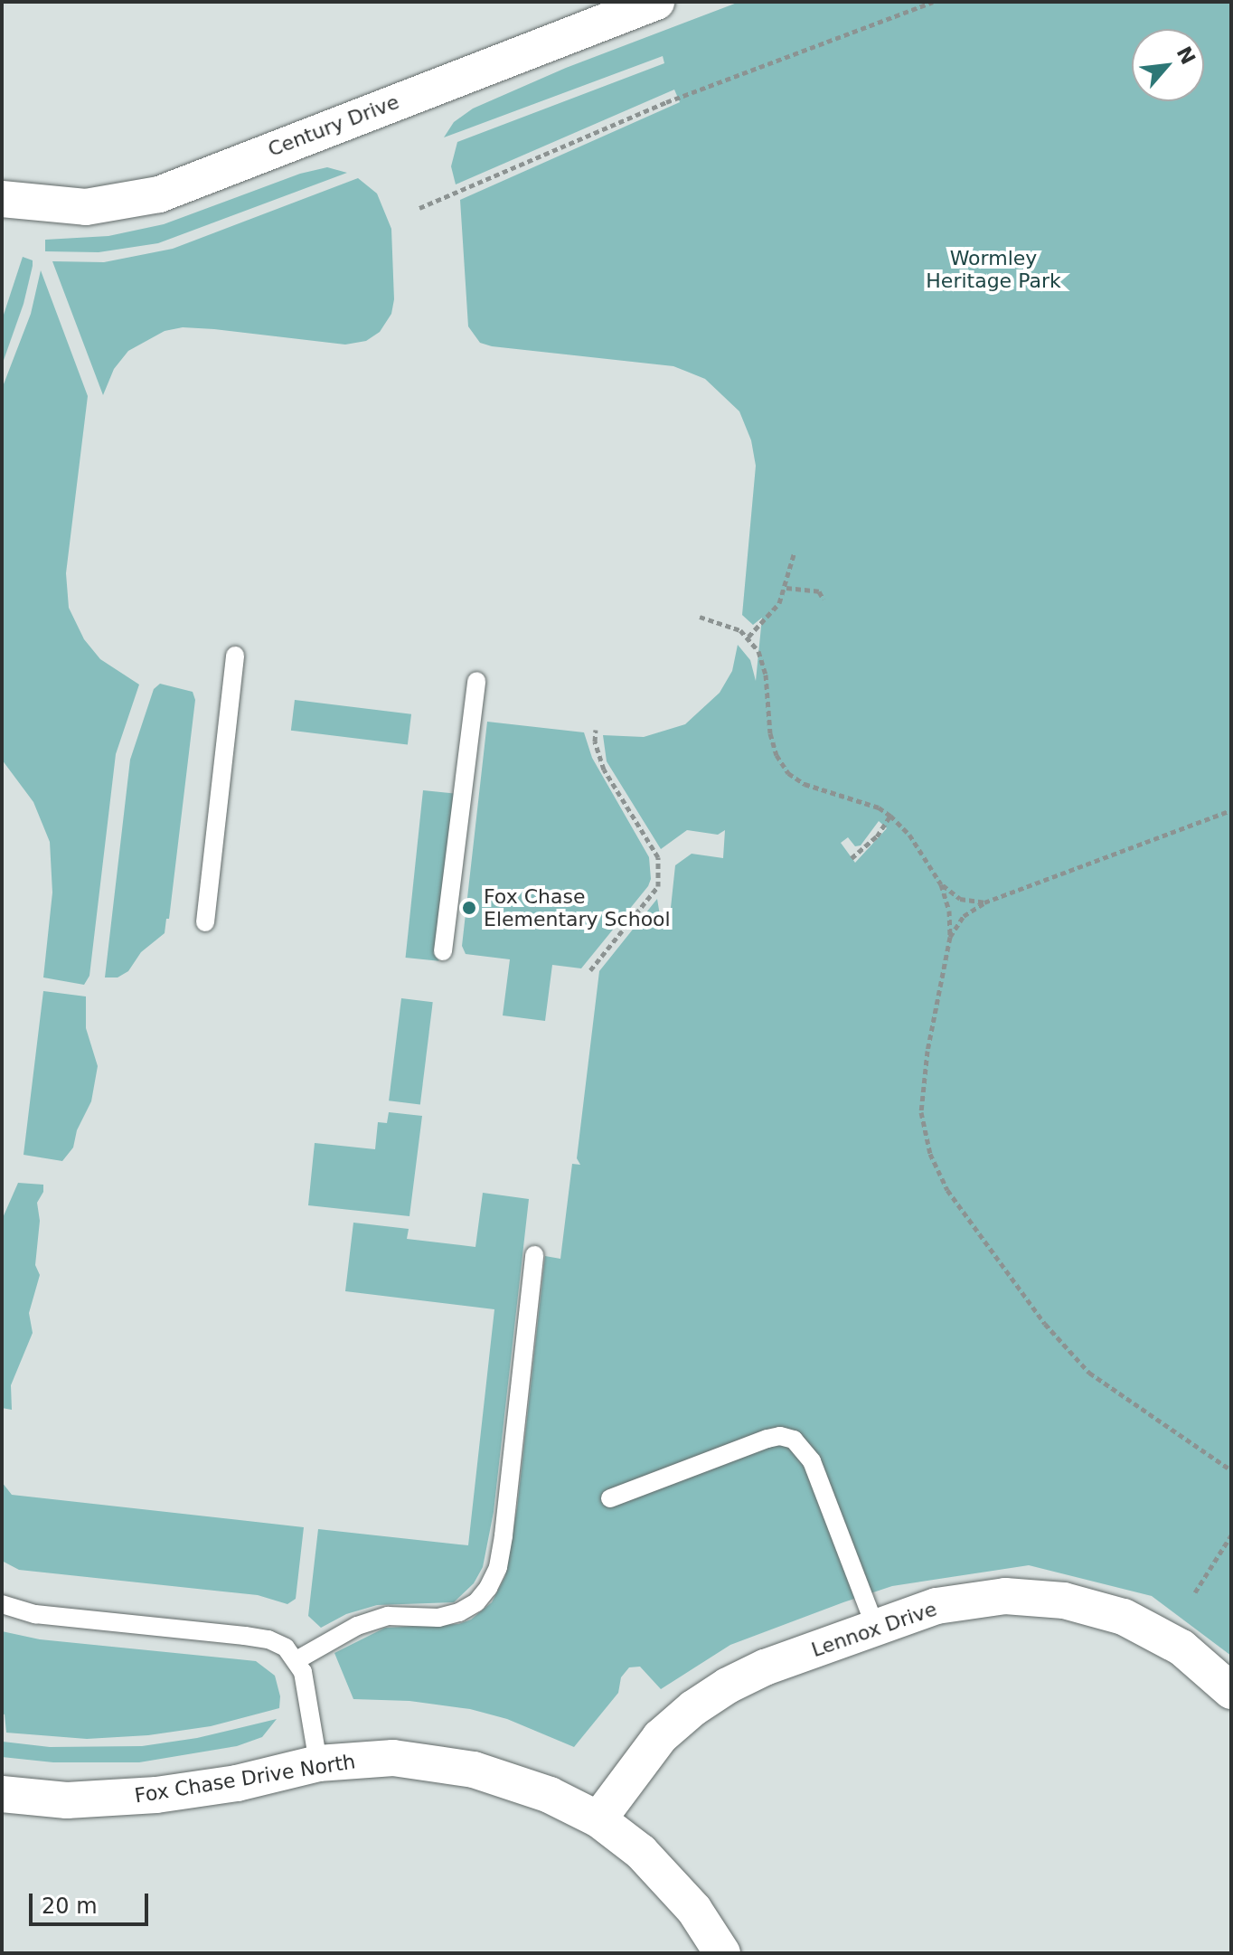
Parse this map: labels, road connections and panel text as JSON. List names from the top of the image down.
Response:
{
  "streets": {
    "street": ["Century Drive", "Lennox Drive", "Fox Chase Drive North"]
  },
  "crossings": [
    ["Lennox Drive", "Fox Chase Drive North"]
  ],
  "parks": ["Wormley Heritage Park"],
  "places": ["Fox Chase Elementary School"],
  "scale_bar": "20 m",
  "north": "top right"
}
